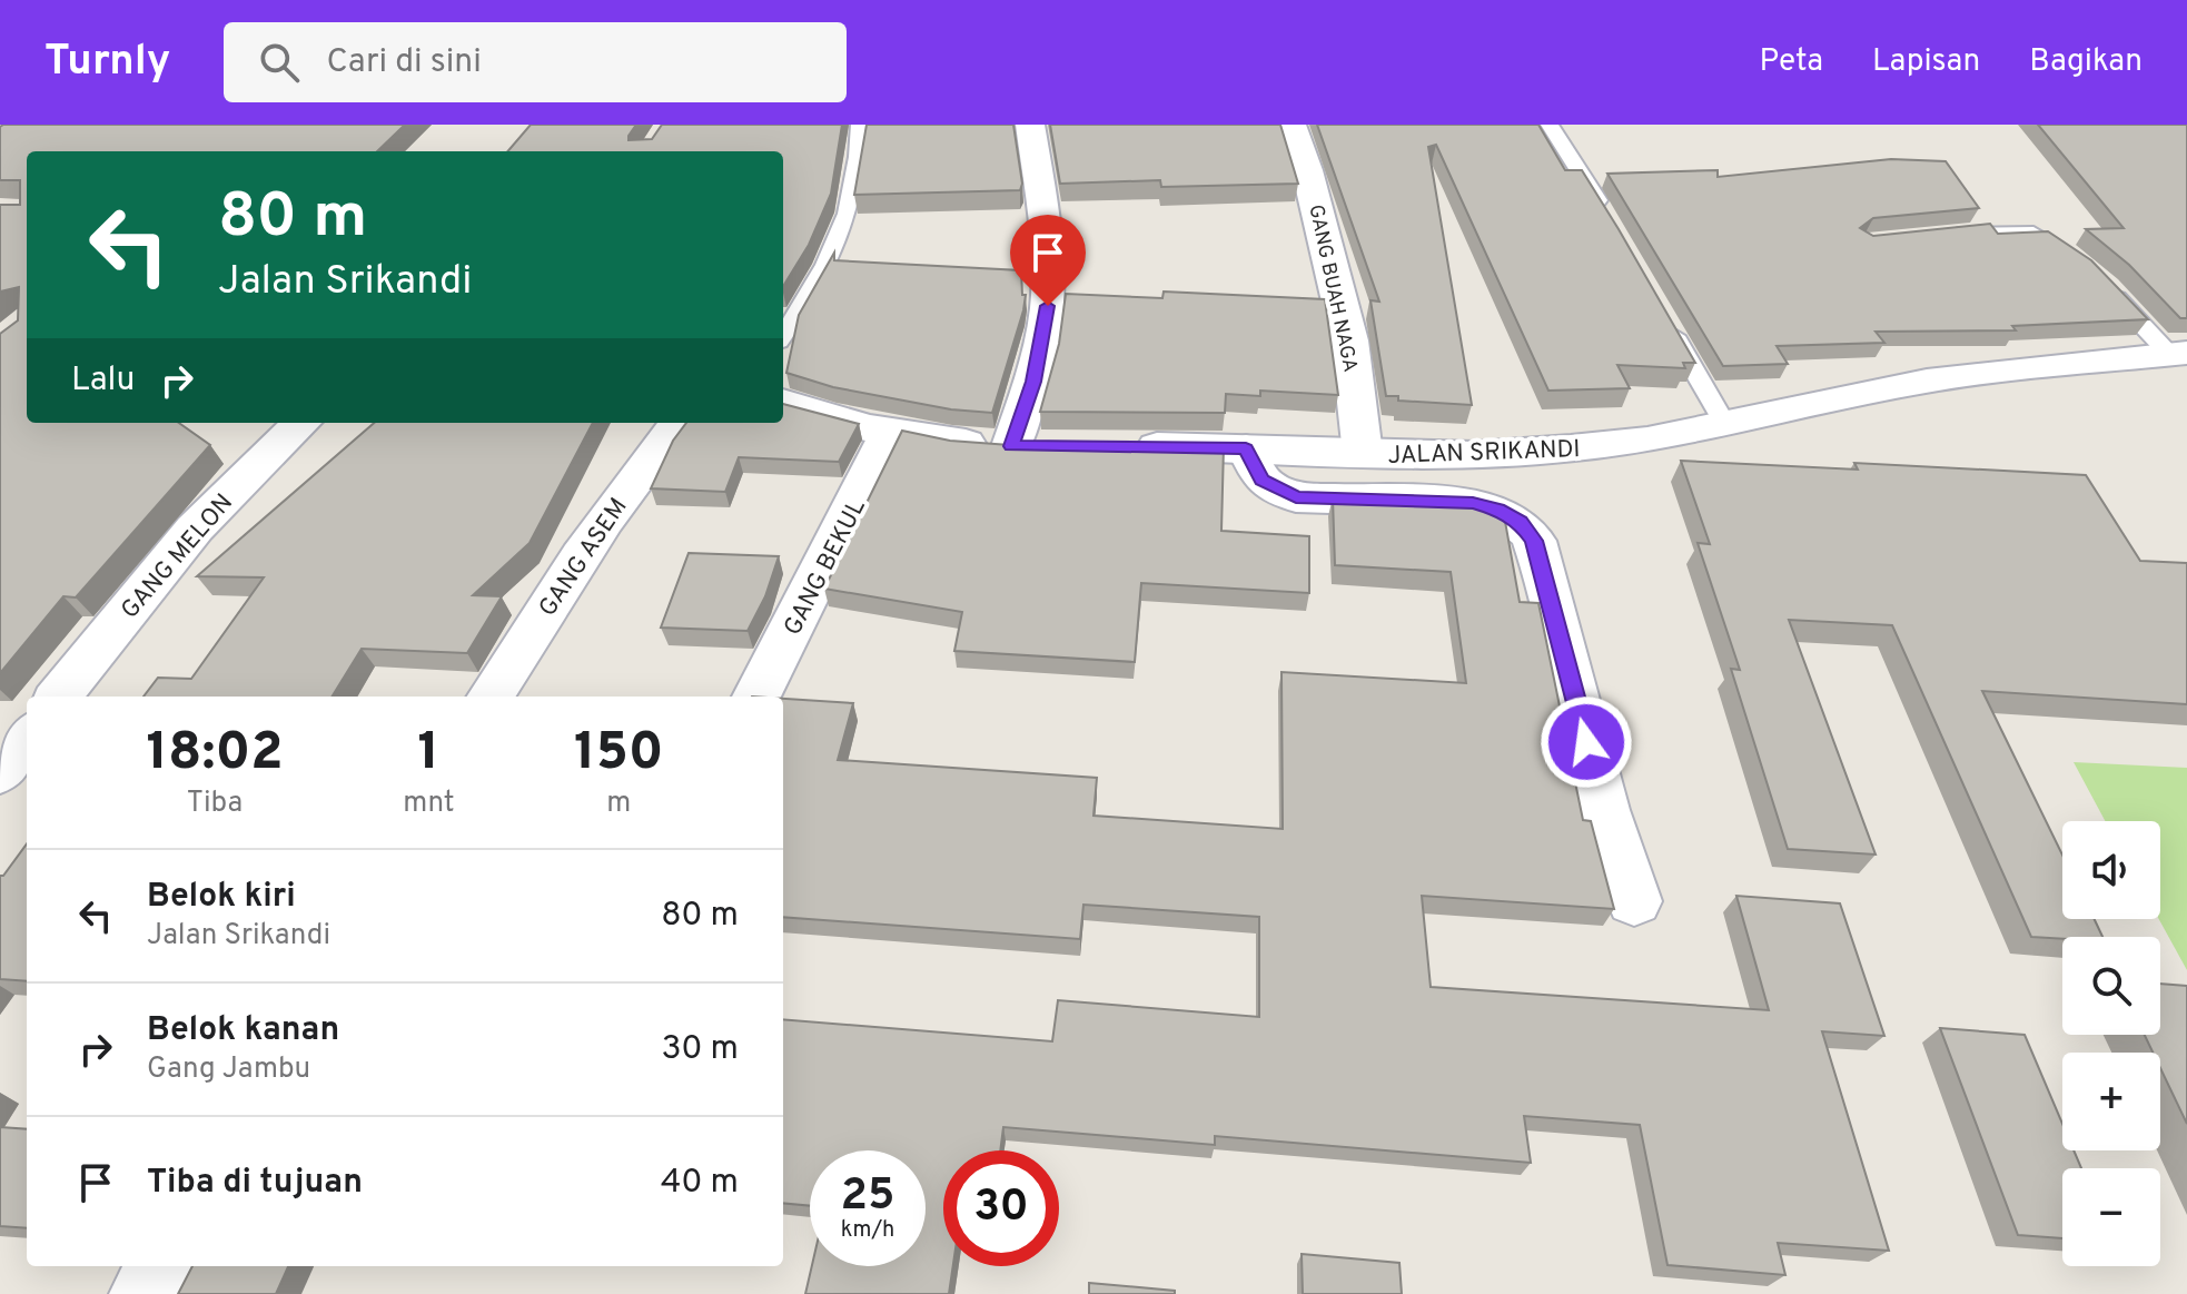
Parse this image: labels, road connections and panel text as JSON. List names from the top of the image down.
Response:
{
  "streets": {
    "street": [
      "GANG BUAH NAGA",
      "JALAN SRIKANDI",
      "GANG MELON",
      "GANG ASEM",
      "GANG BEKUL"
    ]
  },
  "crossings": [
    ["GANG BUAH NAGA", "JALAN SRIKANDI"]
  ],
  "page": {
    "header": "Turnly",
    "search": "Cari di sini",
    "nav": ["Peta", "Lapisan", "Bagikan"],
    "turn": ["80 m", "Jalan Srikandi"],
    "then": "Lalu",
    "eta": [
      "18:02",
      "Tiba",
      "1",
      "mnt",
      "150",
      "m"
    ],
    "map_buttons": ["+", "−"],
    "list": [
      {
        "name": "Belok kiri",
        "note": "Jalan Srikandi",
        "value": "80 m"
      },
      {
        "name": "Belok kanan",
        "note": "Gang Jambu",
        "value": "30 m"
      },
      {
        "name": "Tiba di tujuan",
        "value": "40 m"
      }
    ],
    "speed": "25 km/h",
    "limit": "30"
  }
}
